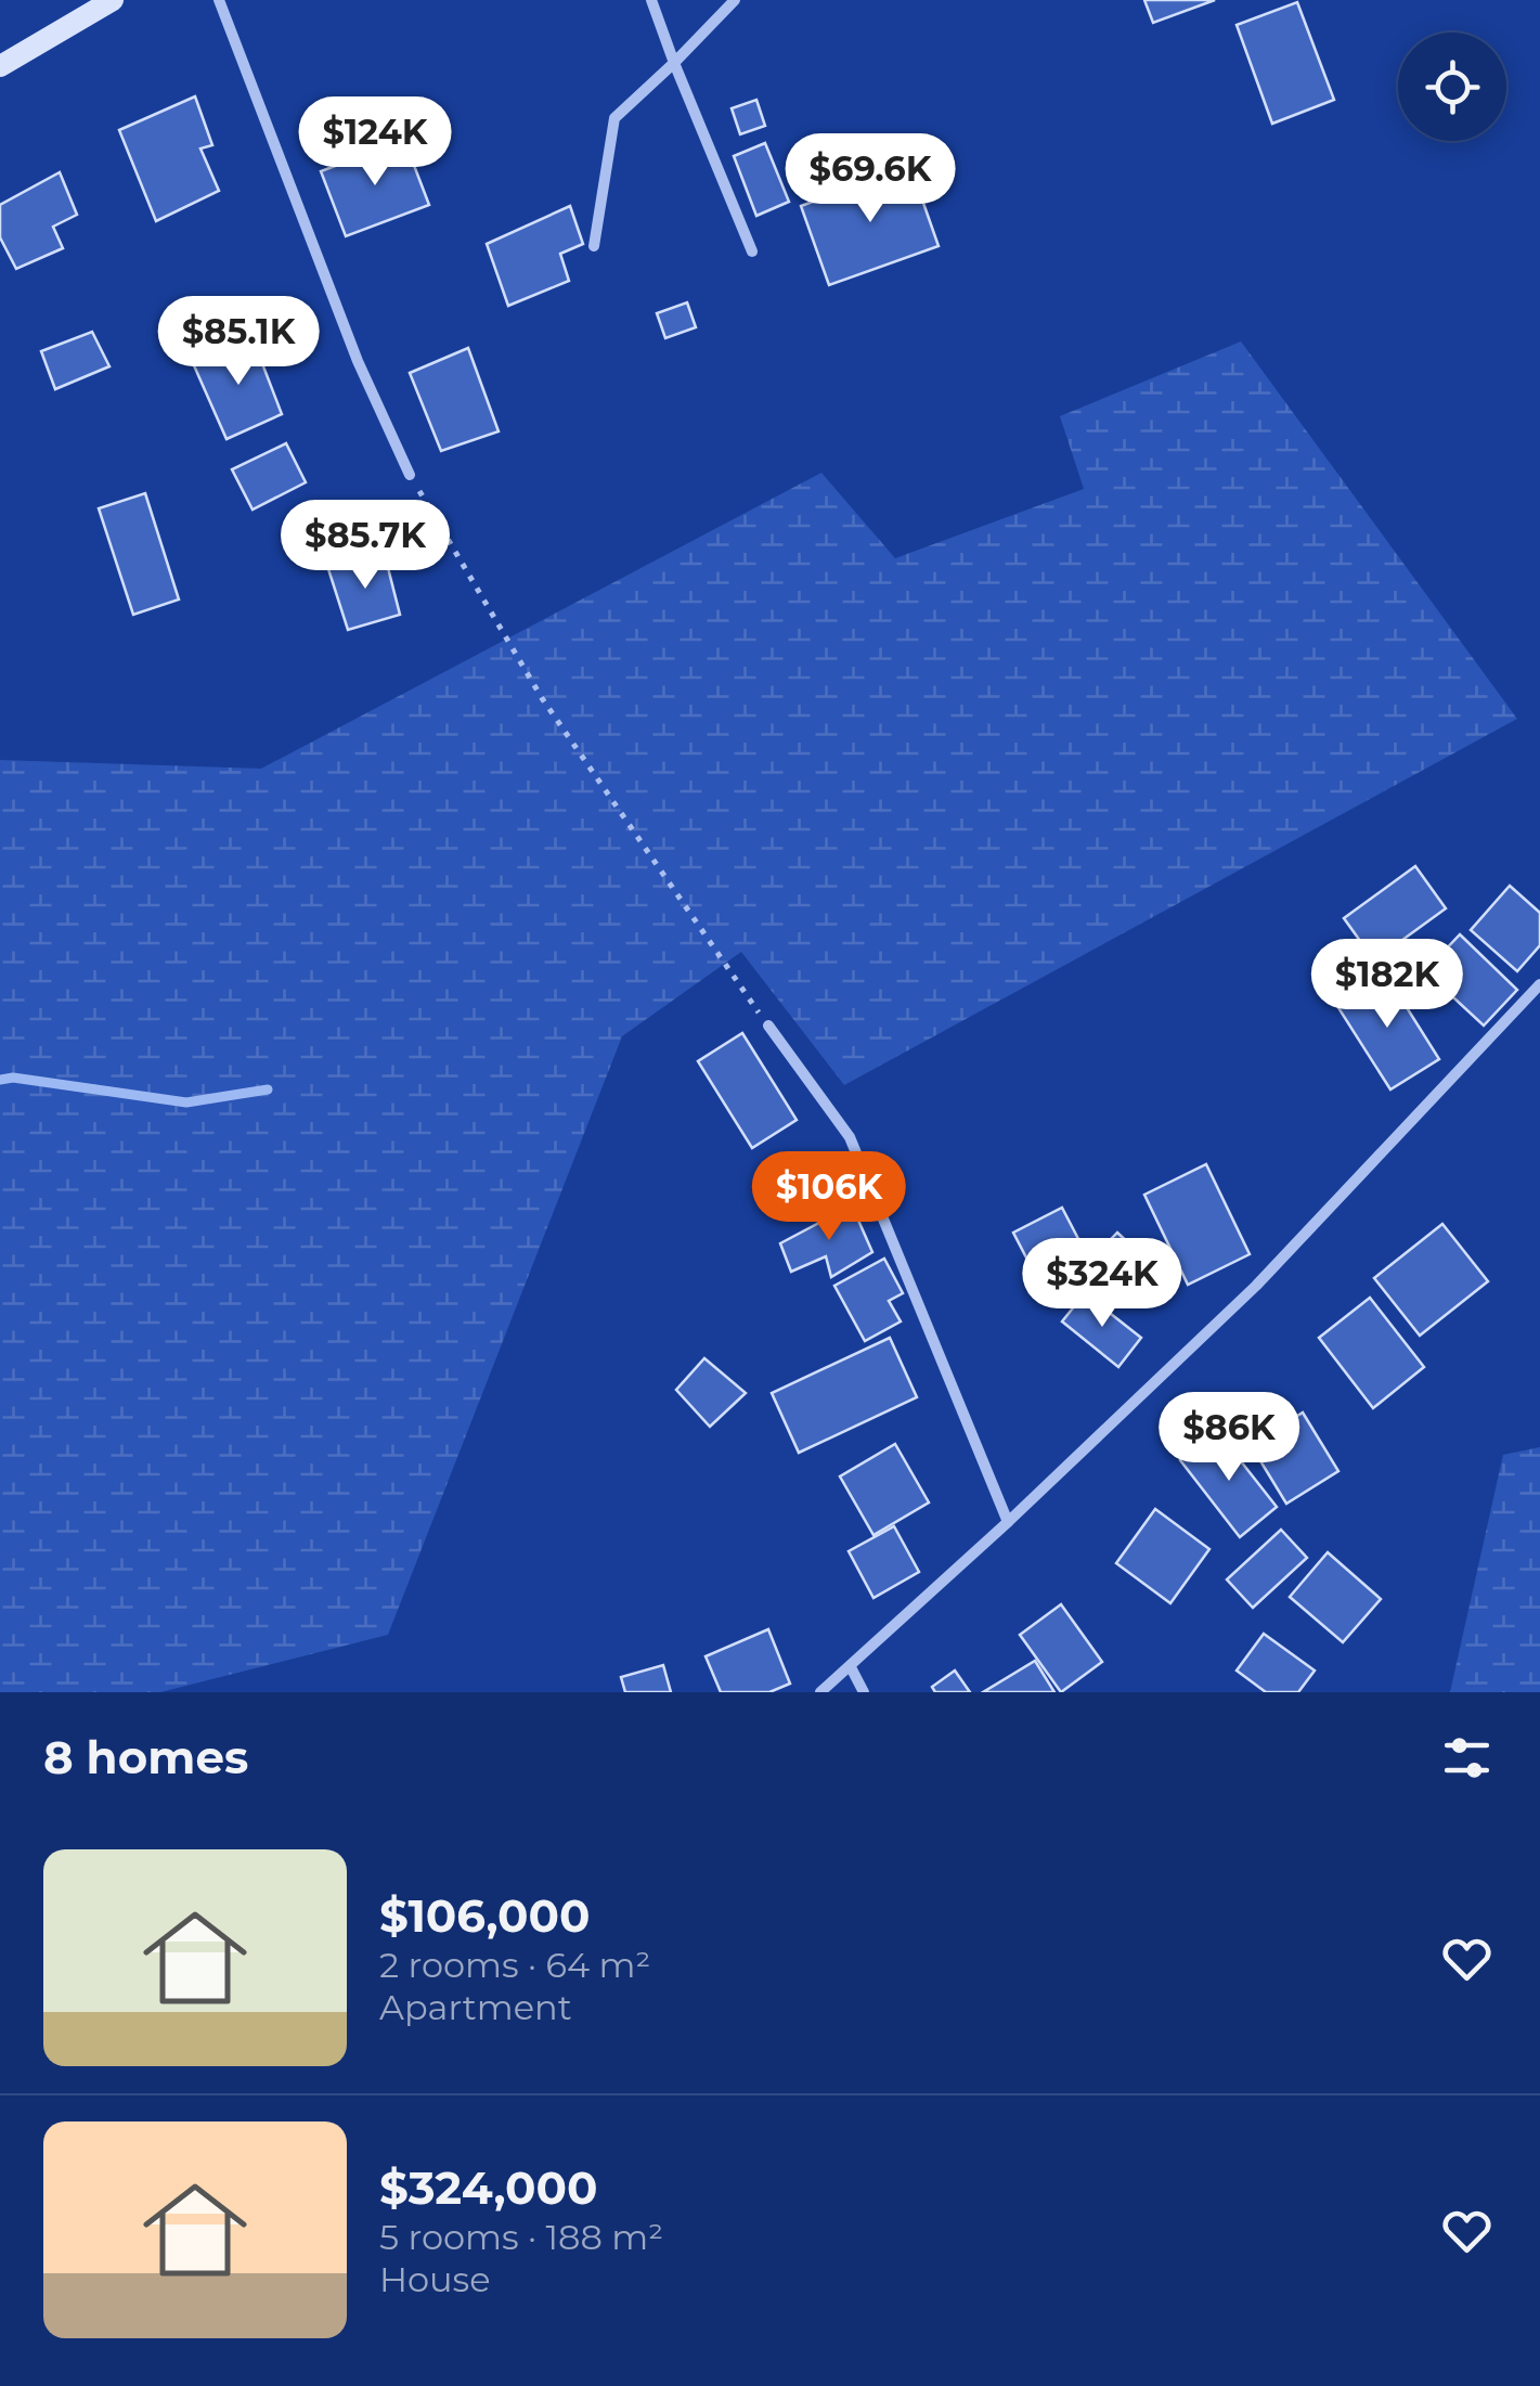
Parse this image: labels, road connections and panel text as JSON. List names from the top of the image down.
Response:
{
  "page": {
    "price": [
      "$124K",
      "$69.6K",
      "$85.1K",
      "$85.7K",
      "$182K",
      "$106K",
      "$324K",
      "$86K"
    ],
    "heading": "8 homes",
    "list": [
      {
        "name": "$106,000",
        "note": "2 rooms · 64 m² · Apartment"
      },
      {
        "name": "$324,000",
        "note": "5 rooms · 188 m² · House"
      }
    ]
  }
}
